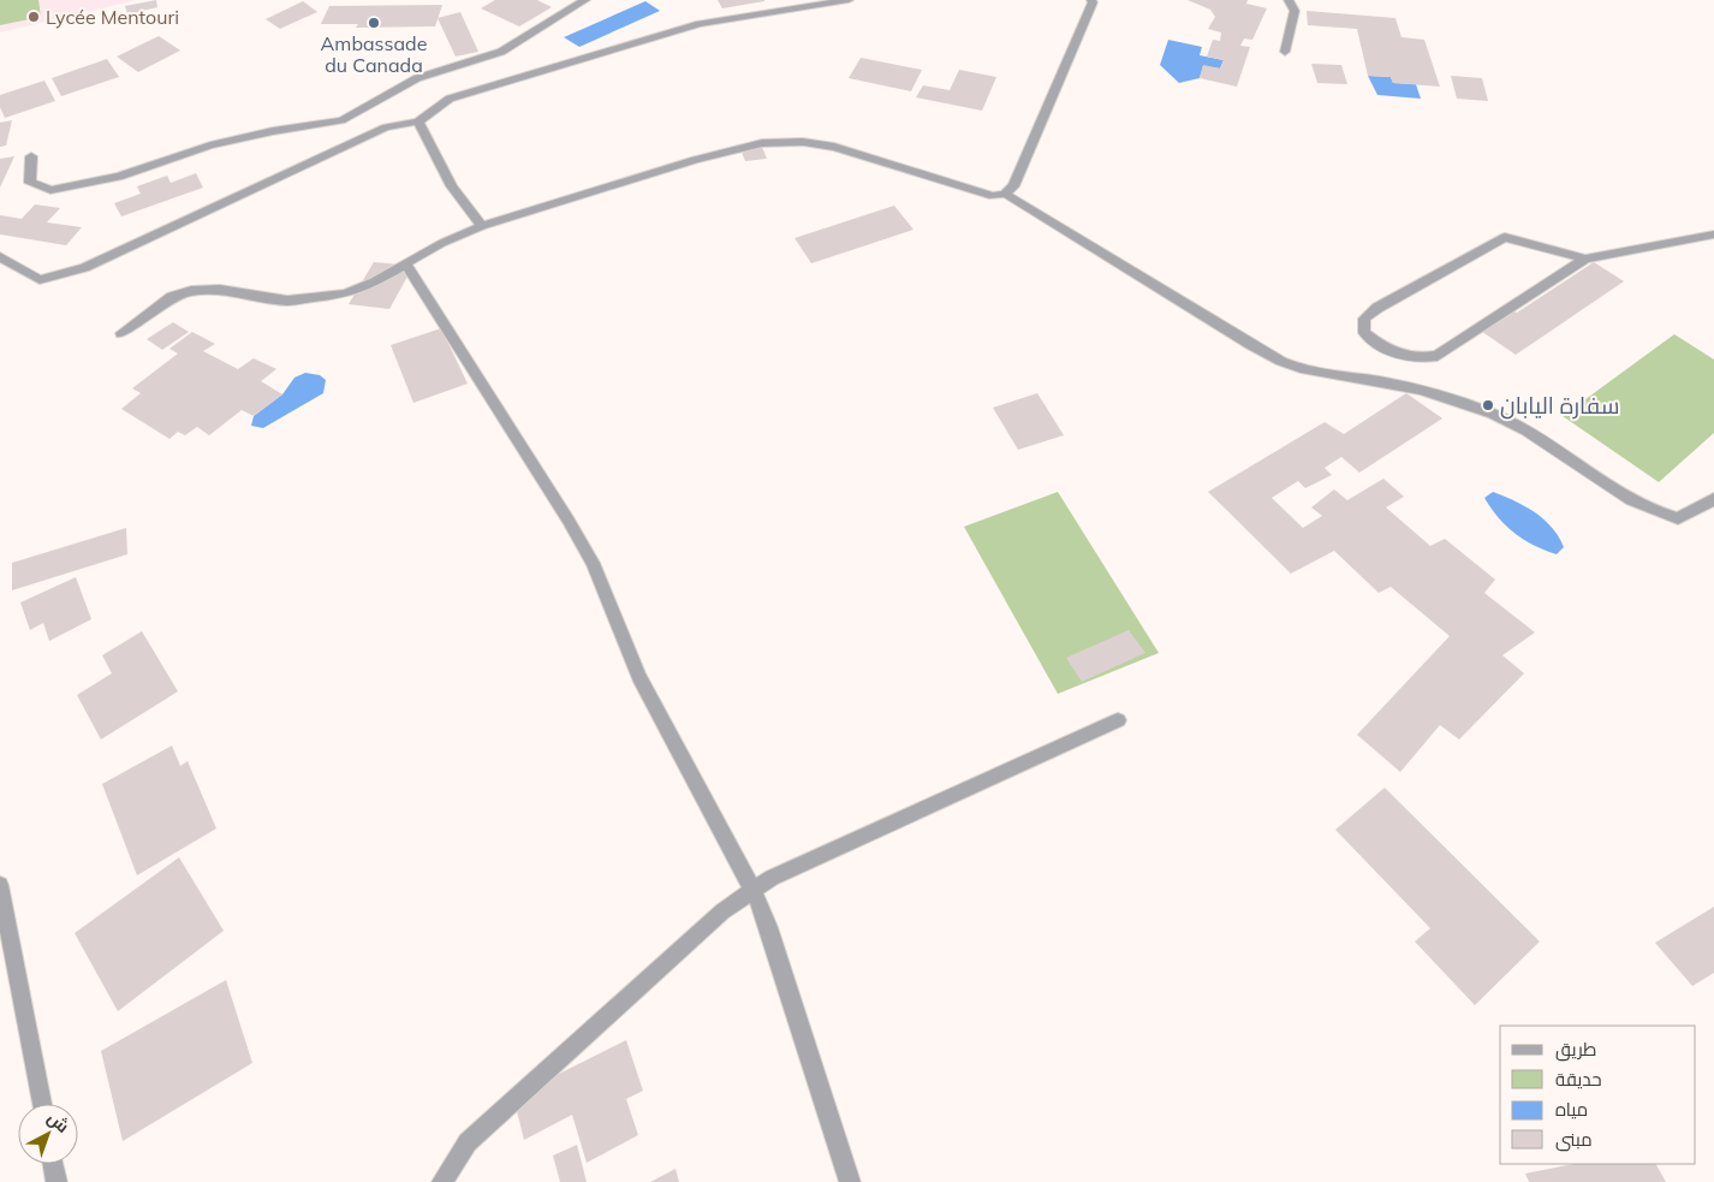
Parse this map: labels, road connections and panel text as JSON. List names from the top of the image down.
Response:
{
  "places": ["Lycée Mentouri", "Ambassade du Canada", "سفارة اليابان"],
  "legend": [
    "طريق",
    "حديقة",
    "مياه",
    "مبنى"
  ],
  "north": "top right"
}
